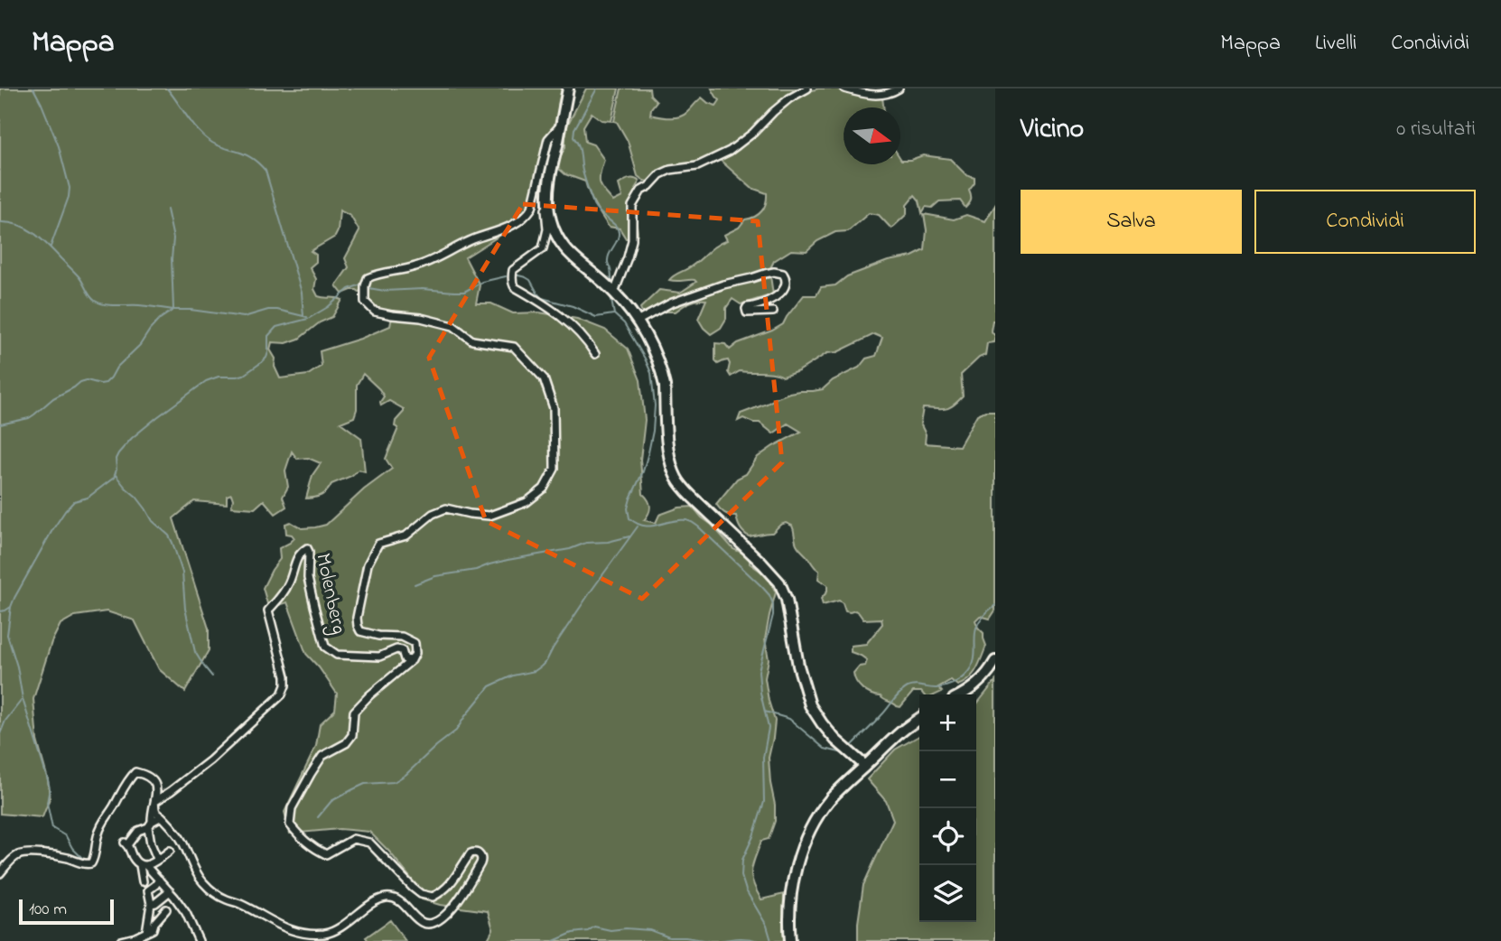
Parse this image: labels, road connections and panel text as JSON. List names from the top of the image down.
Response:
{
  "streets": {
    "street": ["Molenberg"]
  },
  "scale_bar": "100 m",
  "north": "right",
  "page": {
    "header": "Mappa",
    "nav": ["Mappa", "Livelli", "Condividi"],
    "heading": ["Vicino", "0 risultati"],
    "buttons": ["Salva", "Condividi"],
    "map_buttons": ["+", "−"],
    "scale": "100 m"
  }
}
